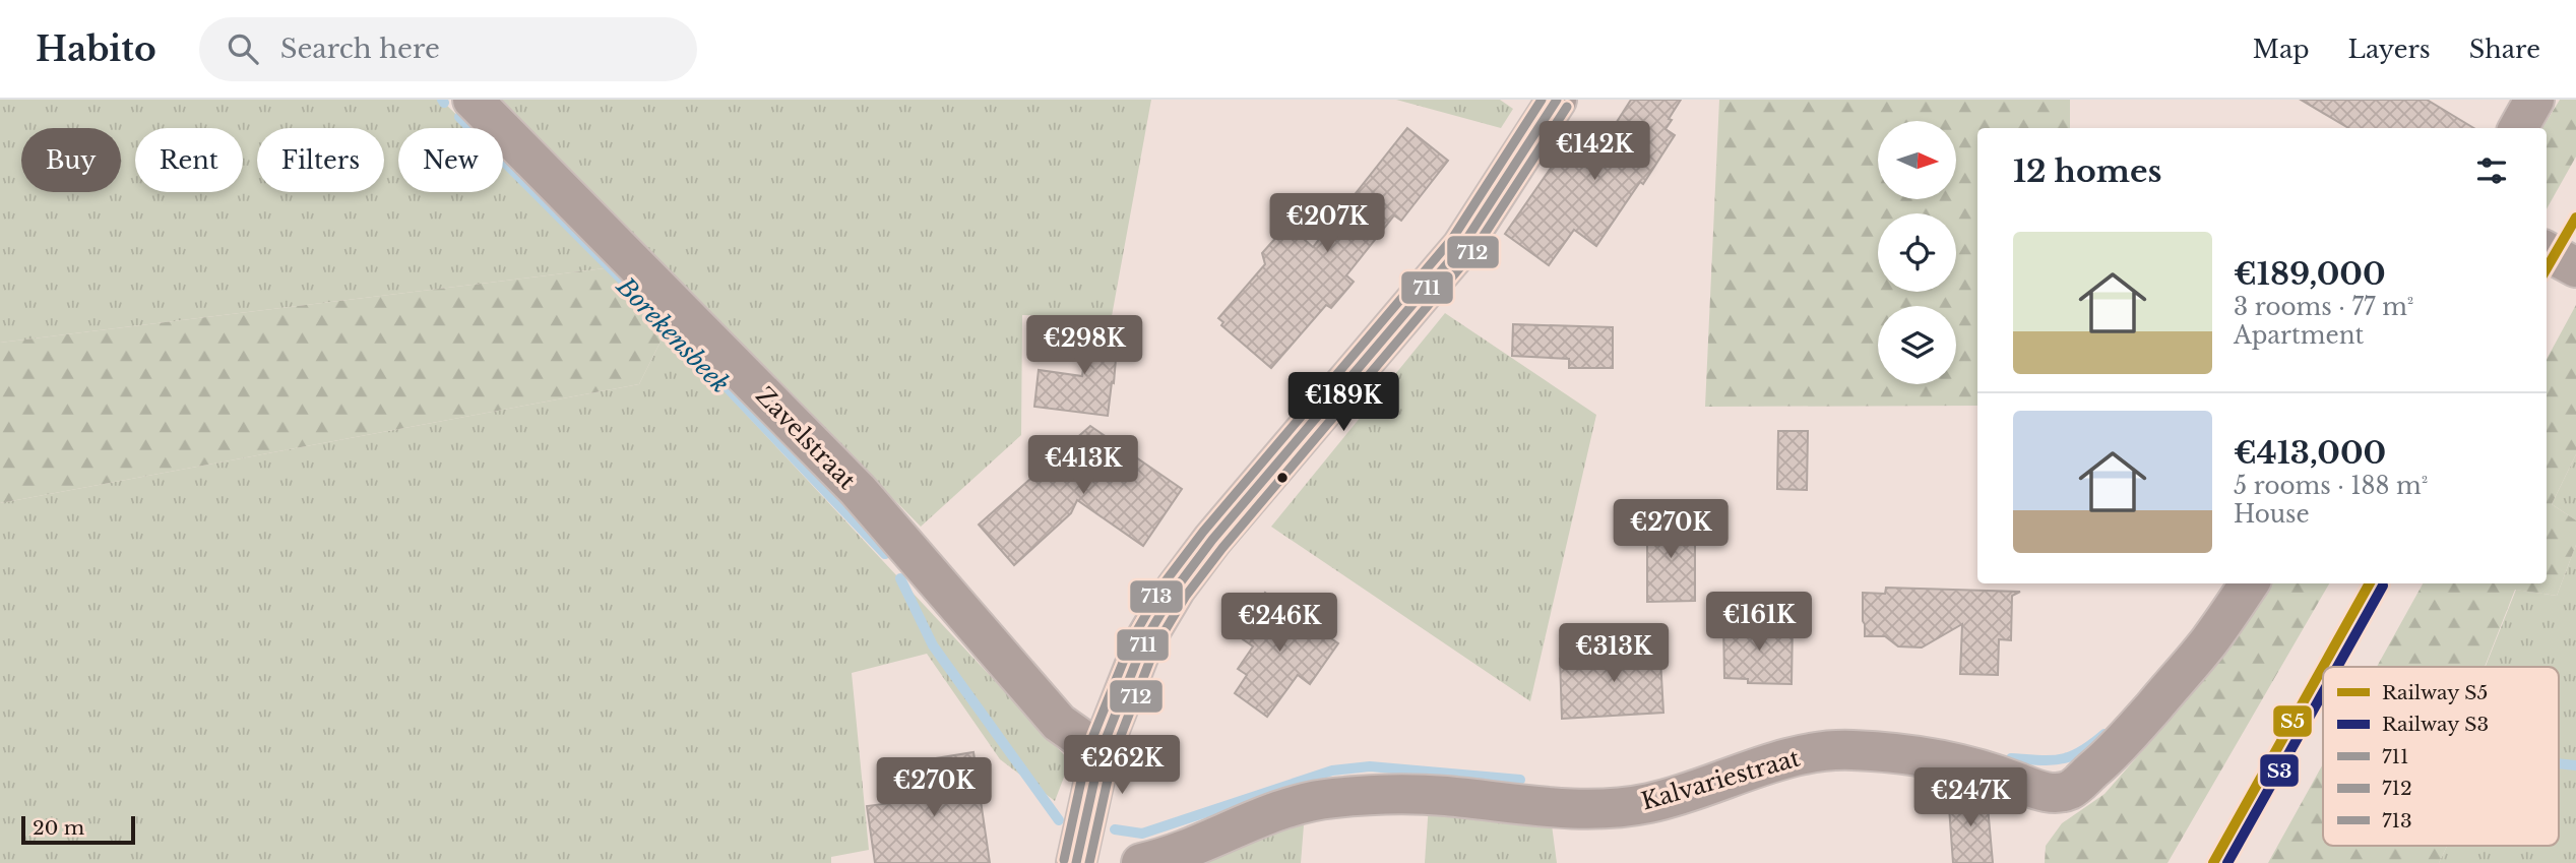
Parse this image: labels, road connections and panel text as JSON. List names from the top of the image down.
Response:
{
  "streets": {
    "street": ["Zavelstraat", "Kalvariestraat"]
  },
  "water": ["Borekensbeek"],
  "lines": [
    "transit line 711",
    "transit line 713",
    "transit line 712",
    "rail line S5",
    "rail line S3"
  ],
  "legend": [
    "Railway S5",
    "Railway S3",
    "711",
    "712",
    "713"
  ],
  "scale_bar": "20 m",
  "north": "right",
  "page": {
    "header": "Habito",
    "search": "Search here",
    "nav": ["Map", "Layers", "Share"],
    "price": [
      "€142K",
      "€207K",
      "€298K",
      "€189K",
      "€413K",
      "€270K",
      "€161K",
      "€246K",
      "€313K",
      "€262K",
      "€270K",
      "€247K"
    ],
    "chip": [
      "Buy",
      "Rent",
      "Filters",
      "New"
    ],
    "heading": "12 homes",
    "list": [
      {
        "name": "€189,000",
        "note": "3 rooms · 77 m² · Apartment"
      },
      {
        "name": "€413,000",
        "note": "5 rooms · 188 m² · House"
      }
    ],
    "scale": "20 m"
  }
}
